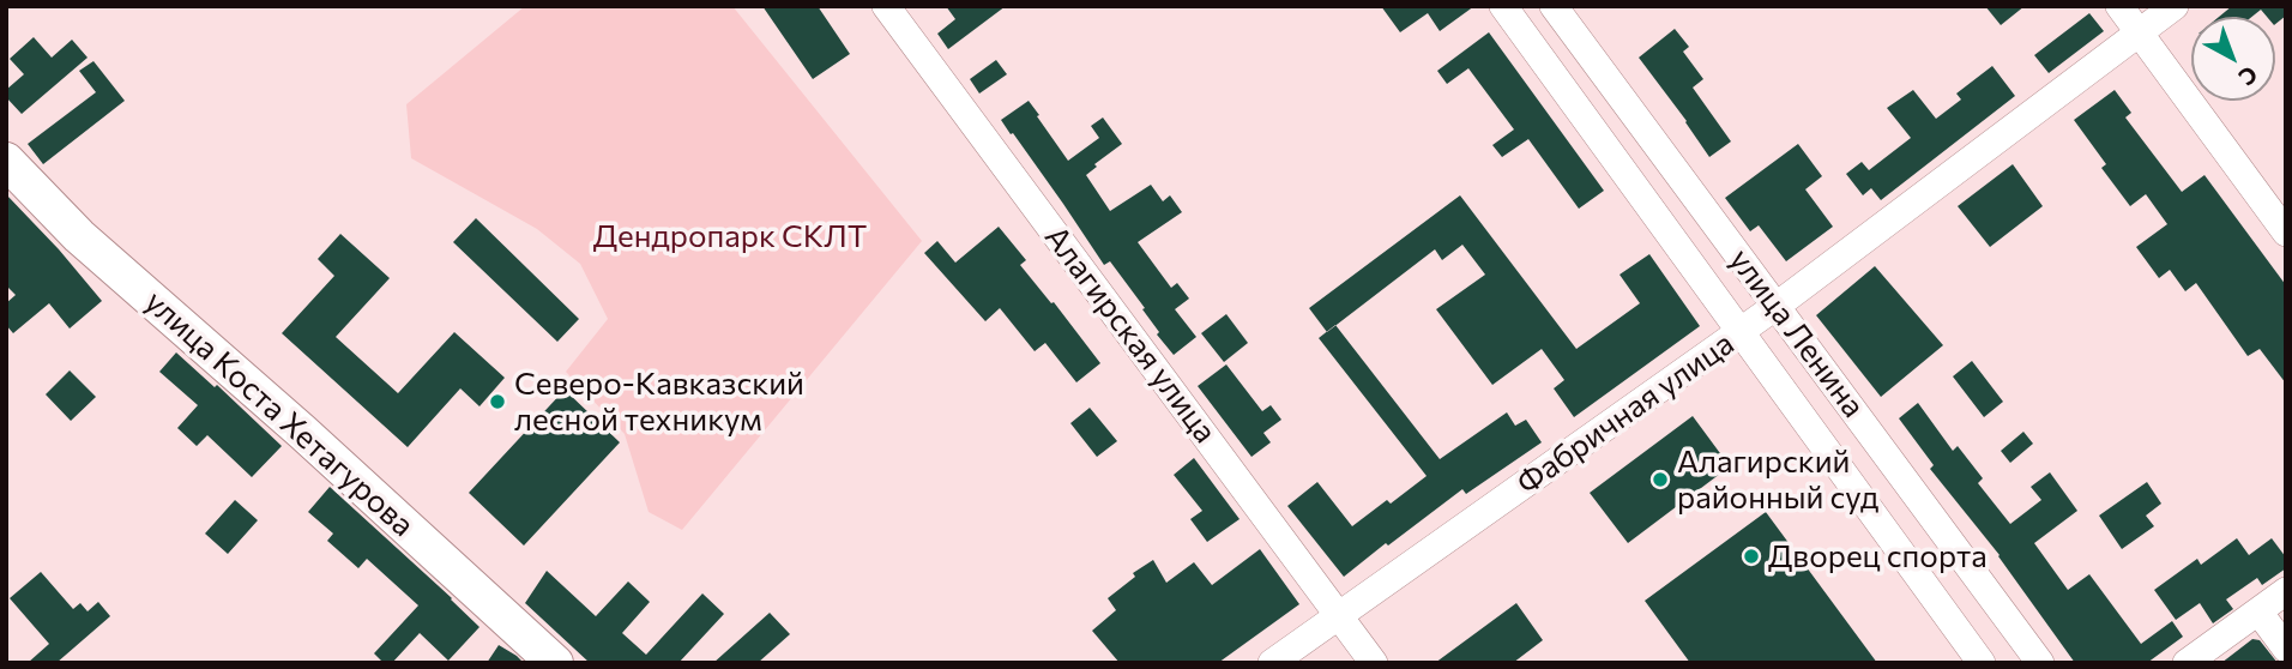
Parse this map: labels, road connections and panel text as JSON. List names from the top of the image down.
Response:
{
  "streets": {
    "main road": ["улица Коста Хетагурова"],
    "street": ["улица Ленина", "Алагирская улица", "Фабричная улица"]
  },
  "crossings": [
    ["улица Ленина", "Фабричная улица"],
    ["Алагирская улица", "Фабричная улица"]
  ],
  "parks": ["Дендропарк СКЛТ"],
  "places": ["Северо-Кавказский лесной техникум", "Алагирский районный суд", "Дворец спорта"],
  "north": "bottom right"
}
